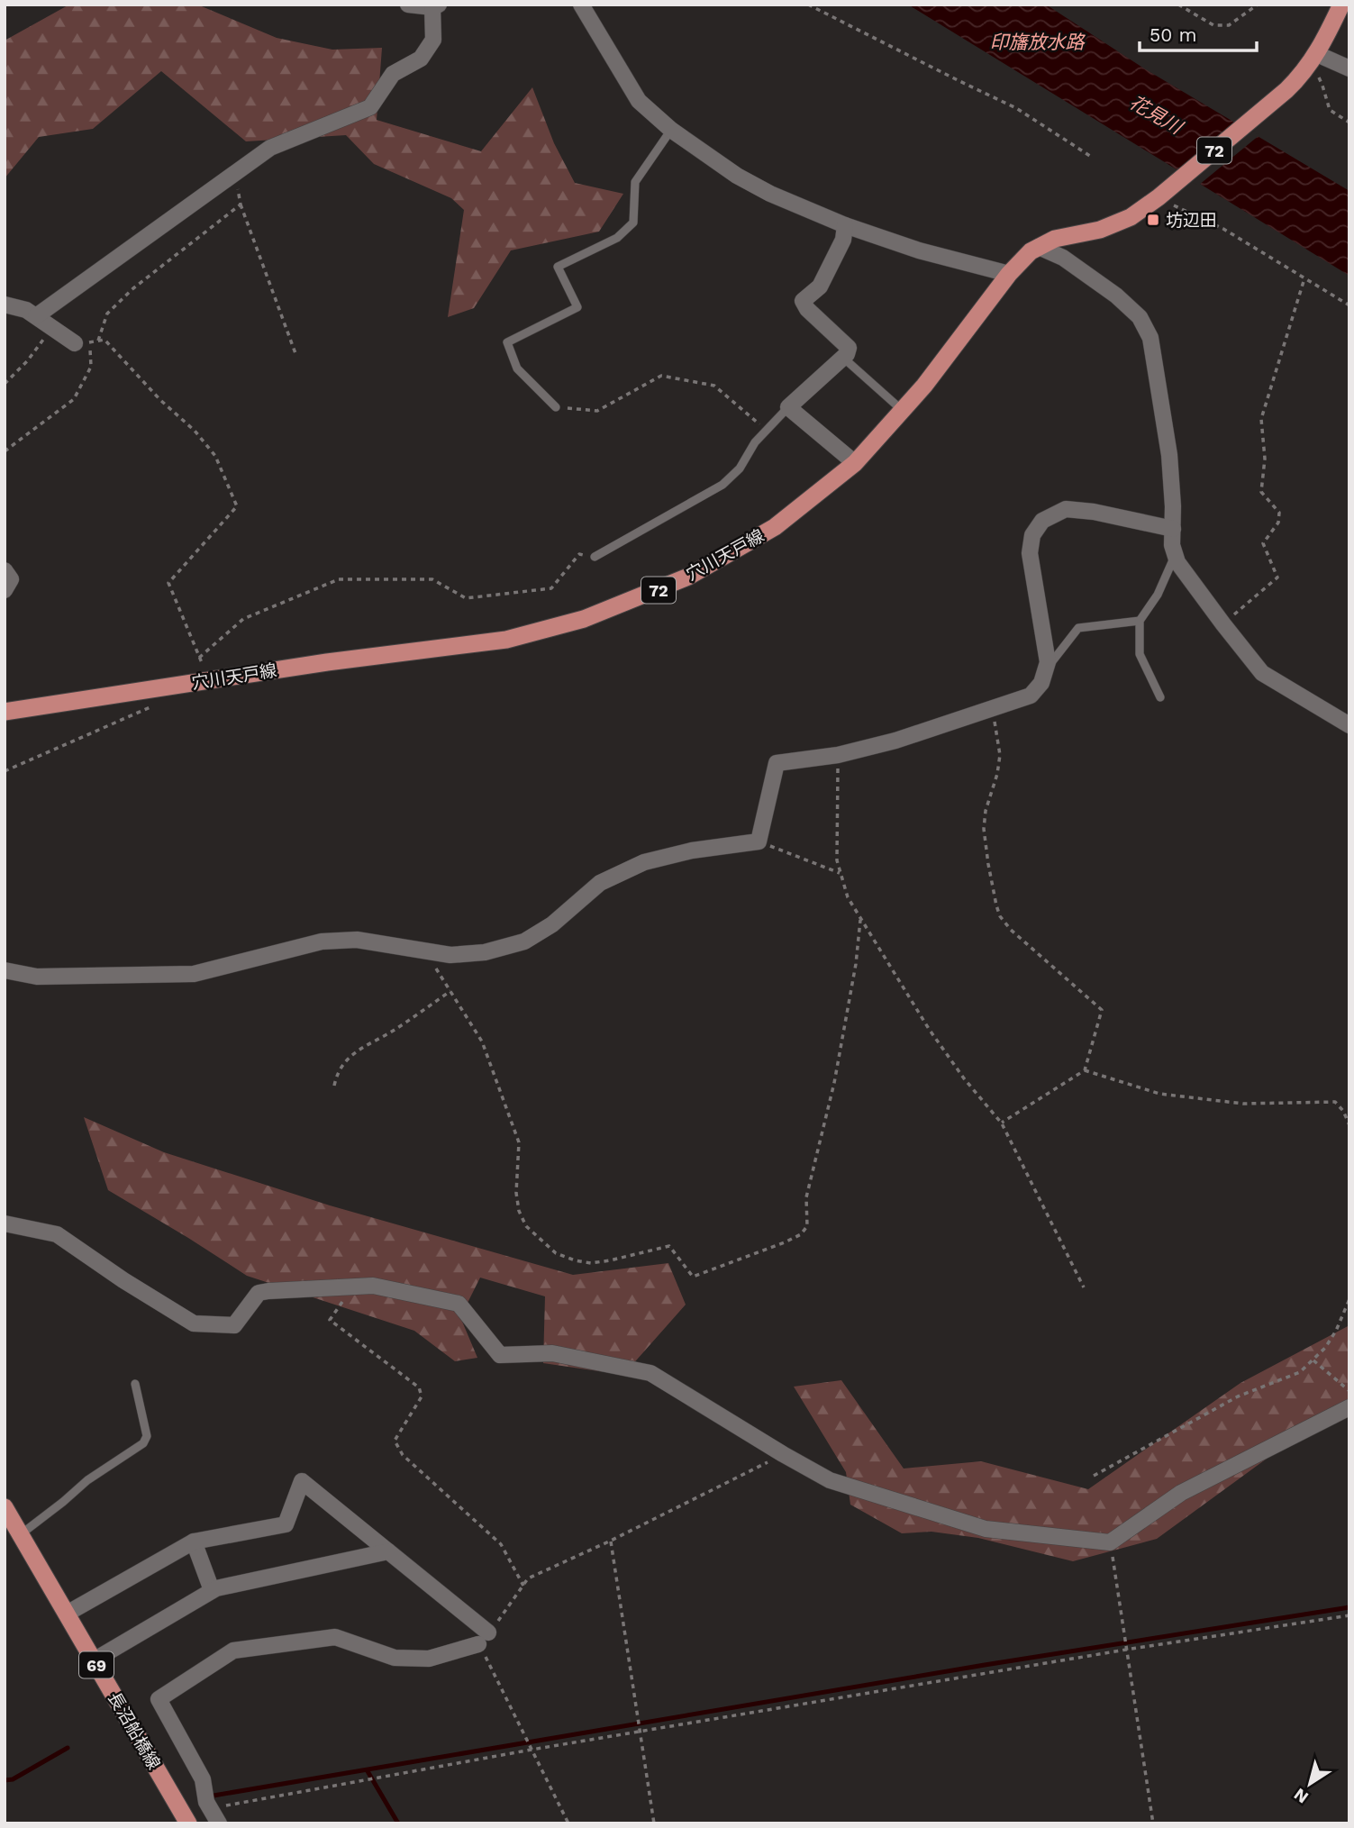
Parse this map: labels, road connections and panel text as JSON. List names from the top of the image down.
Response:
{
  "streets": {
    "main road": [
      "72",
      "穴川天戸線",
      "69",
      "長沼船橋線"
    ]
  },
  "crossings": [
    ["72", "穴川天戸線"]
  ],
  "water": ["印旛放水路", "花見川"],
  "places": {
    "transit": ["坊辺田"]
  },
  "scale_bar": "50 m",
  "north": "bottom left"
}
